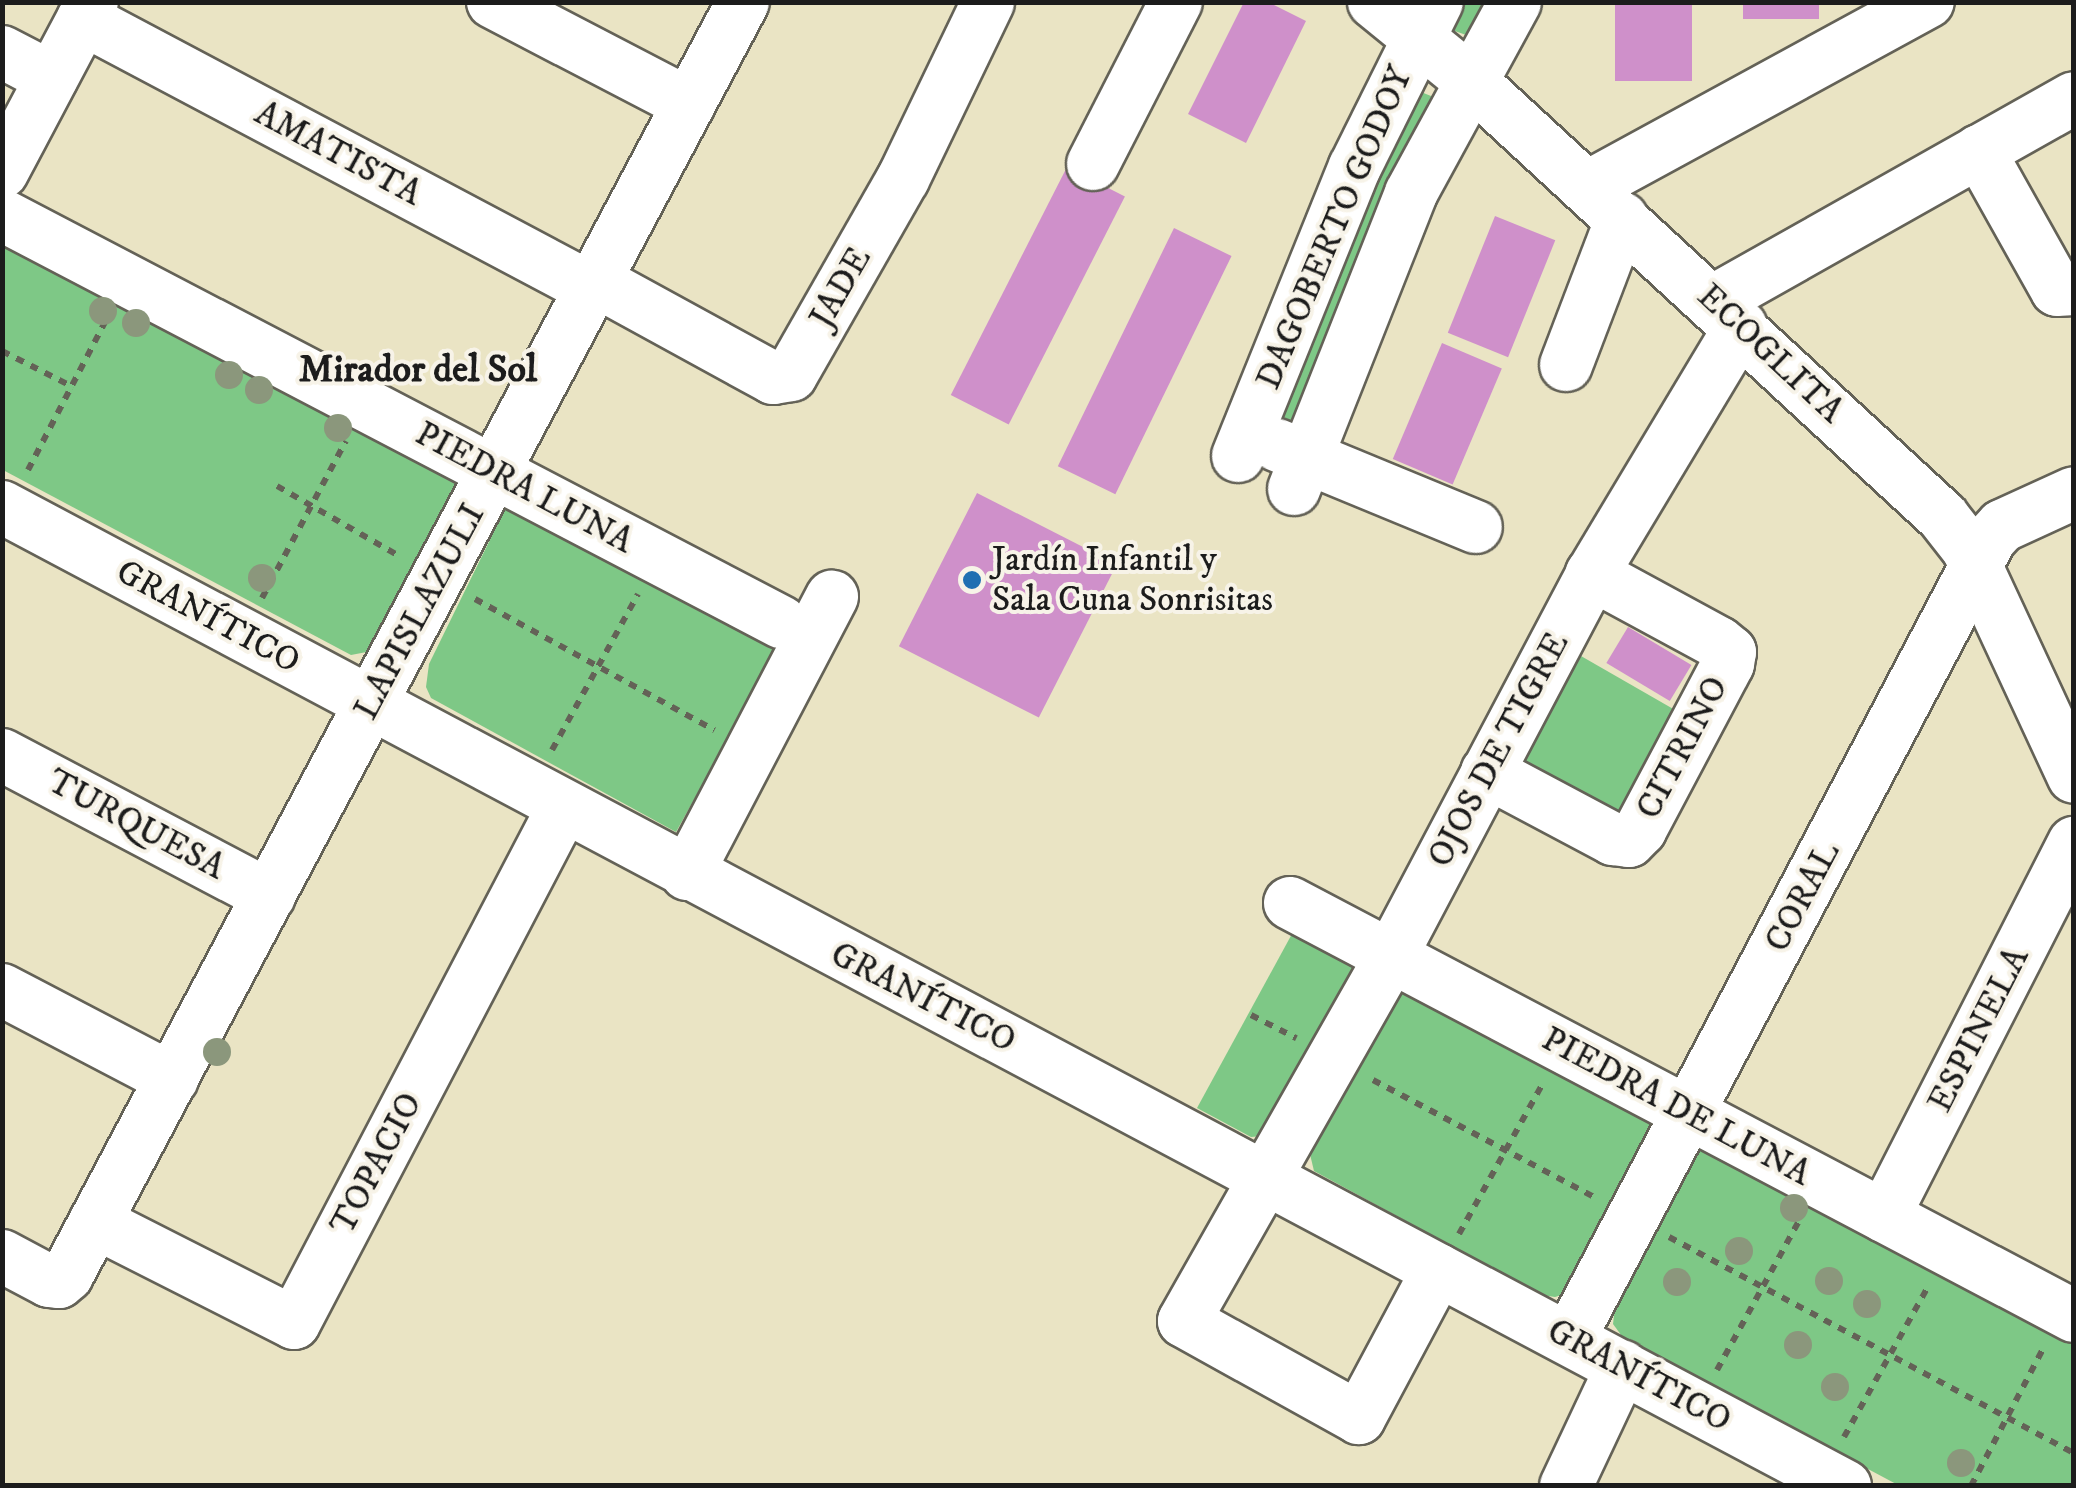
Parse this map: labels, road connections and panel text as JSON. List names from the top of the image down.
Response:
{
  "streets": {
    "street": [
      "AMATISTA",
      "DAGOBERTO GODOY",
      "JADE",
      "ECOGLITA",
      "PIEDRA LUNA",
      "LAPISLAZULI",
      "GRANÍTICO",
      "CITRINO",
      "OJOS DE TIGRE",
      "TURQUESA",
      "CORAL",
      "ESPINELA",
      "PIEDRA DE LUNA",
      "TOPACIO"
    ]
  },
  "crossings": [
    ["AMATISTA", "JADE"],
    ["AMATISTA", "LAPISLAZULI"],
    ["DAGOBERTO GODOY", "ECOGLITA"],
    ["JADE", "LAPISLAZULI"],
    ["ECOGLITA", "OJOS DE TIGRE"],
    ["ECOGLITA", "CORAL"],
    ["PIEDRA LUNA", "LAPISLAZULI"],
    ["LAPISLAZULI", "GRANÍTICO"],
    ["LAPISLAZULI", "TURQUESA"],
    ["LAPISLAZULI", "TOPACIO"],
    ["GRANÍTICO", "OJOS DE TIGRE"],
    ["GRANÍTICO", "CORAL"],
    ["GRANÍTICO", "TOPACIO"],
    ["CITRINO", "OJOS DE TIGRE"],
    ["OJOS DE TIGRE", "PIEDRA DE LUNA"],
    ["CORAL", "PIEDRA DE LUNA"],
    ["ESPINELA", "PIEDRA DE LUNA"]
  ],
  "districts": ["Mirador del Sol"],
  "places": ["Jardín Infantil y Sala Cuna Sonrisitas"]
}
